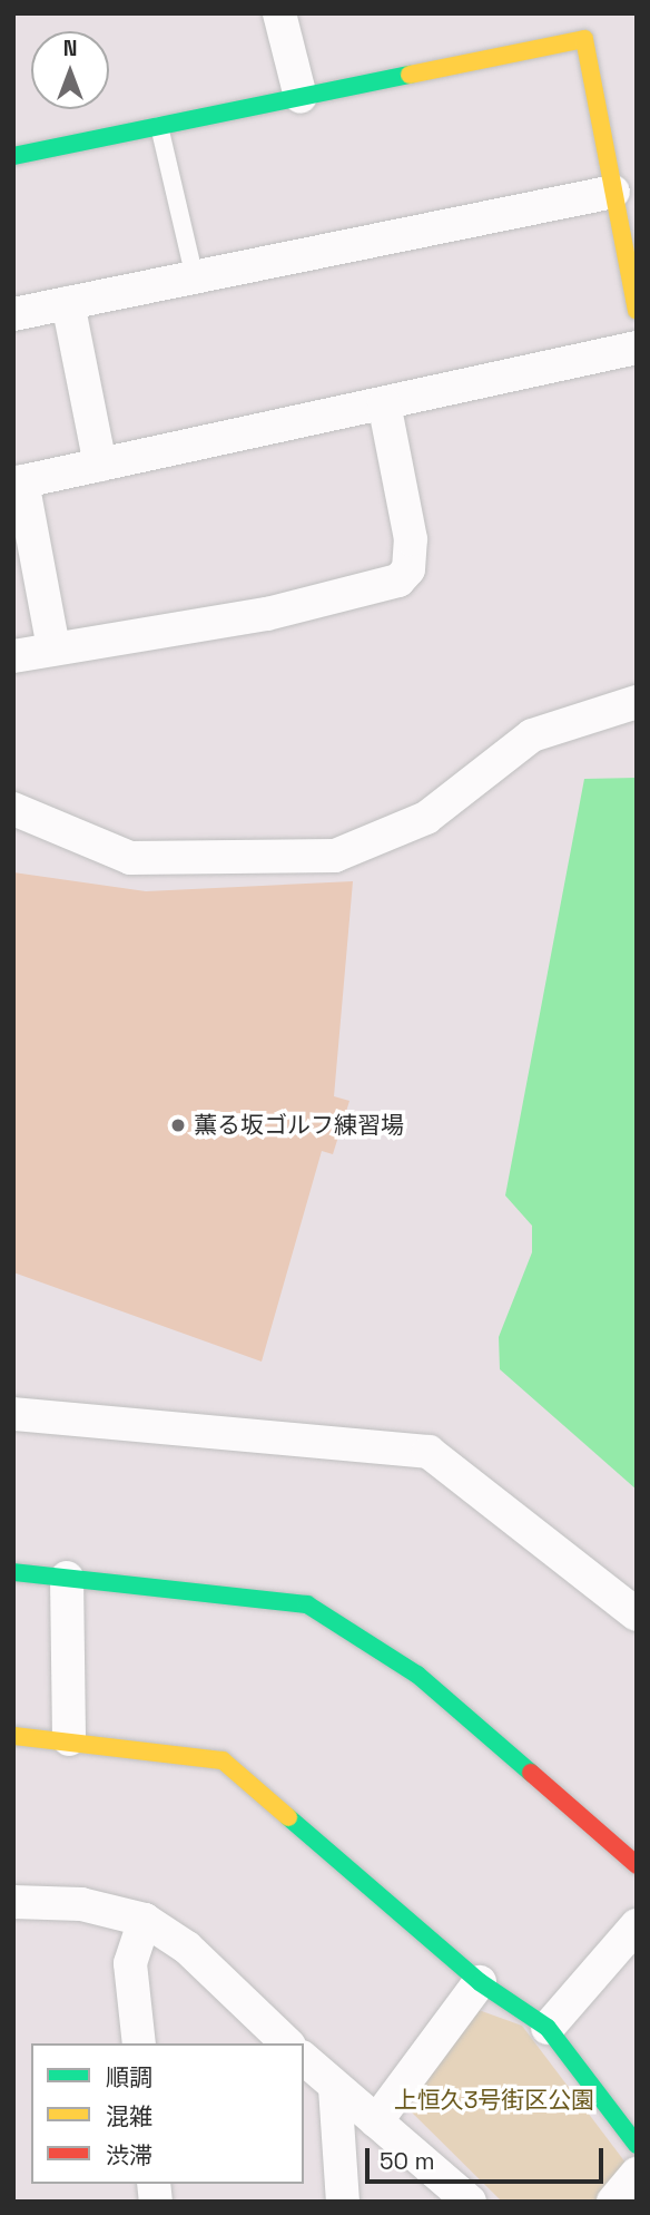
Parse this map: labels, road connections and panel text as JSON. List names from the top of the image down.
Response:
{
  "parks": ["上恒久3号街区公園"],
  "places": ["薫る坂ゴルフ練習場"],
  "legend": ["順調", "混雑", "渋滞"],
  "scale_bar": "50 m",
  "north": "top"
}
